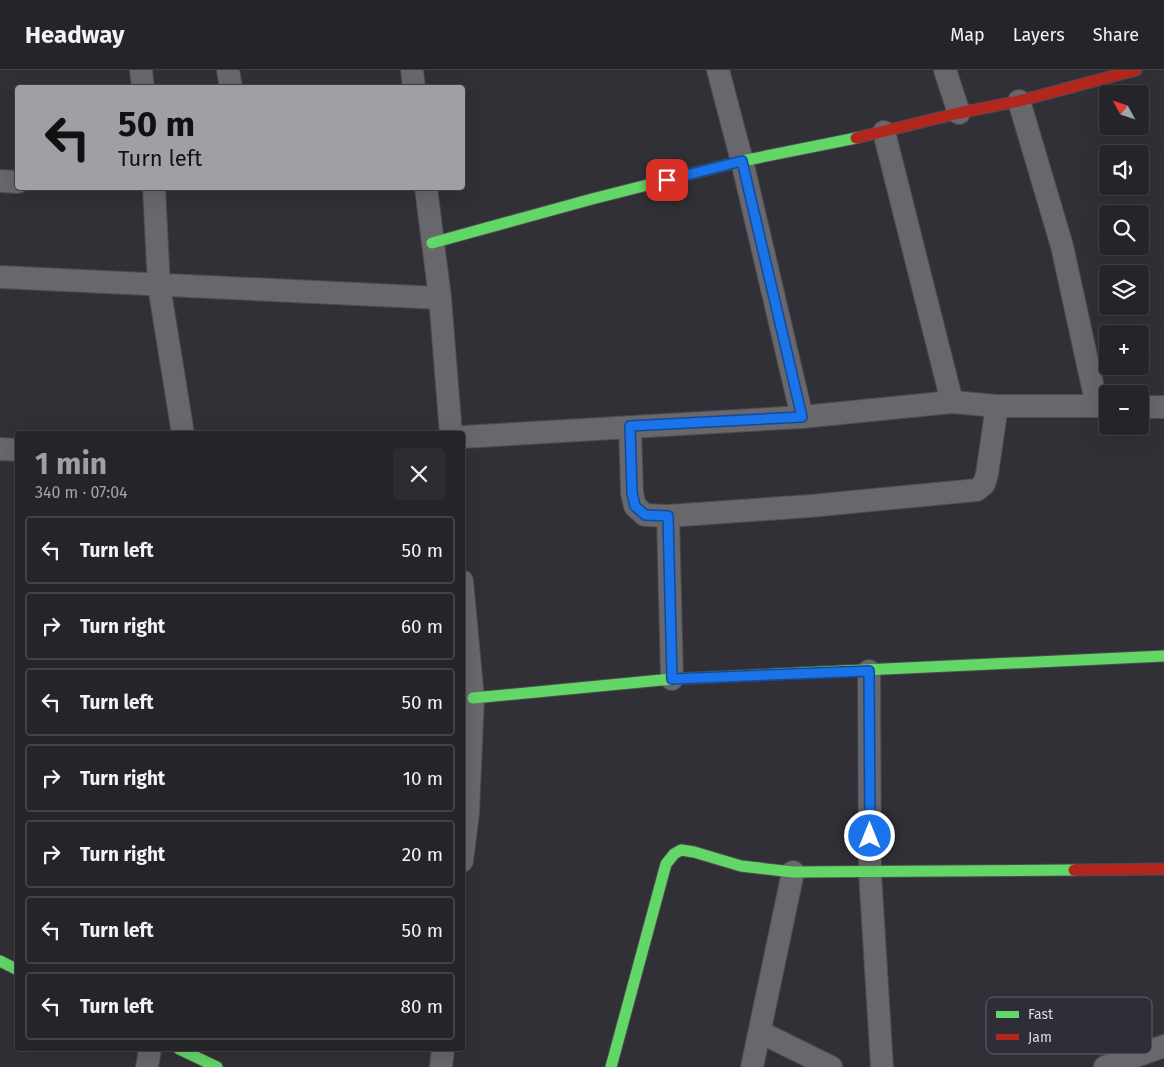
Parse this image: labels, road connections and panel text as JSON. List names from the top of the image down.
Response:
{
  "legend": ["Fast", "Jam"],
  "north": "top left",
  "page": {
    "header": "Headway",
    "nav": ["Map", "Layers", "Share"],
    "map_buttons": ["+", "−"],
    "turn": ["50 m", "Turn left"],
    "heading": ["1 min", "340 m · 07:04"],
    "list": [
      {
        "name": "Turn left",
        "value": "50 m"
      },
      {
        "name": "Turn right",
        "value": "60 m"
      },
      {
        "name": "Turn left",
        "value": "50 m"
      },
      {
        "name": "Turn right",
        "value": "10 m"
      },
      {
        "name": "Turn right",
        "value": "20 m"
      },
      {
        "name": "Turn left",
        "value": "50 m"
      },
      {
        "name": "Turn left",
        "value": "80 m"
      }
    ]
  }
}
